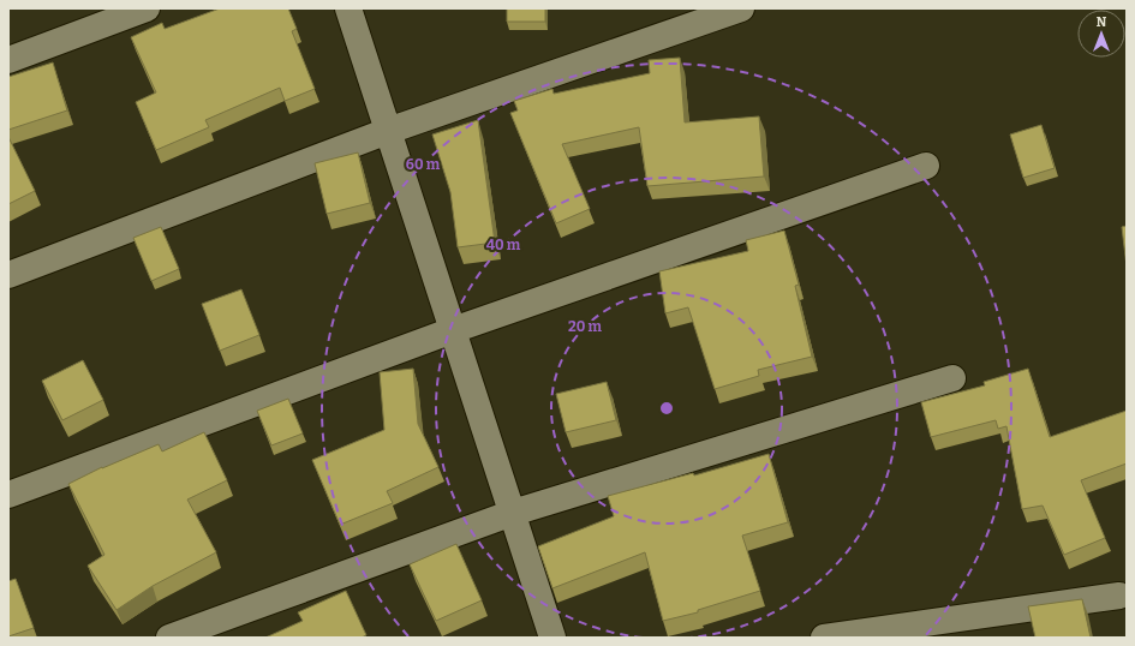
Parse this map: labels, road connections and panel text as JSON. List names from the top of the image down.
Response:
{
  "north": "top",
  "rings": ["60 m", "40 m", "20 m"]
}
